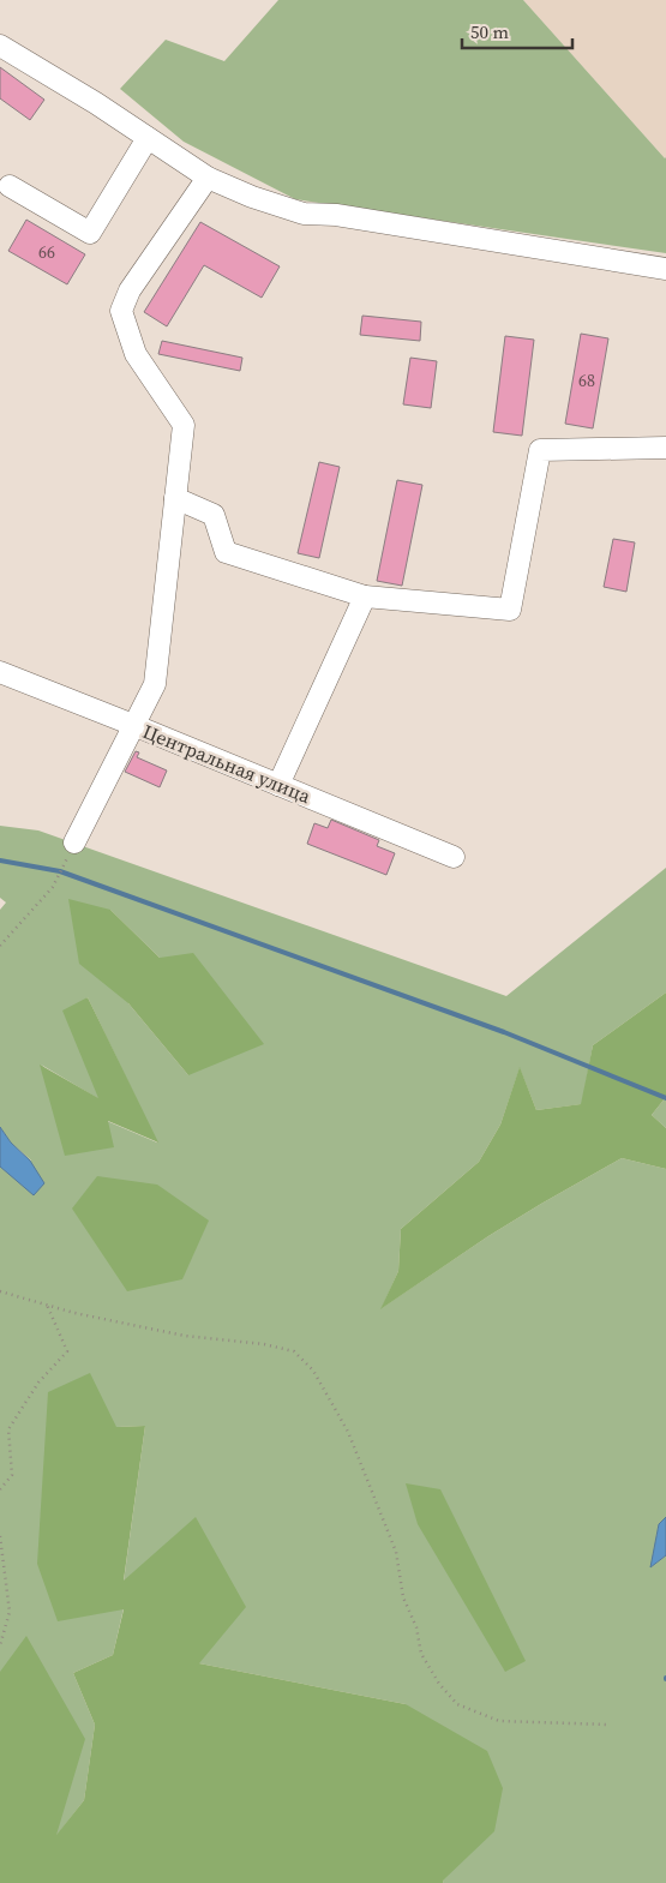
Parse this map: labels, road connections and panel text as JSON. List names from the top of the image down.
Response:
{
  "streets": {
    "street": ["Центральная улица"]
  },
  "house_numbers": ["66", "68"],
  "scale_bar": "50 m"
}
